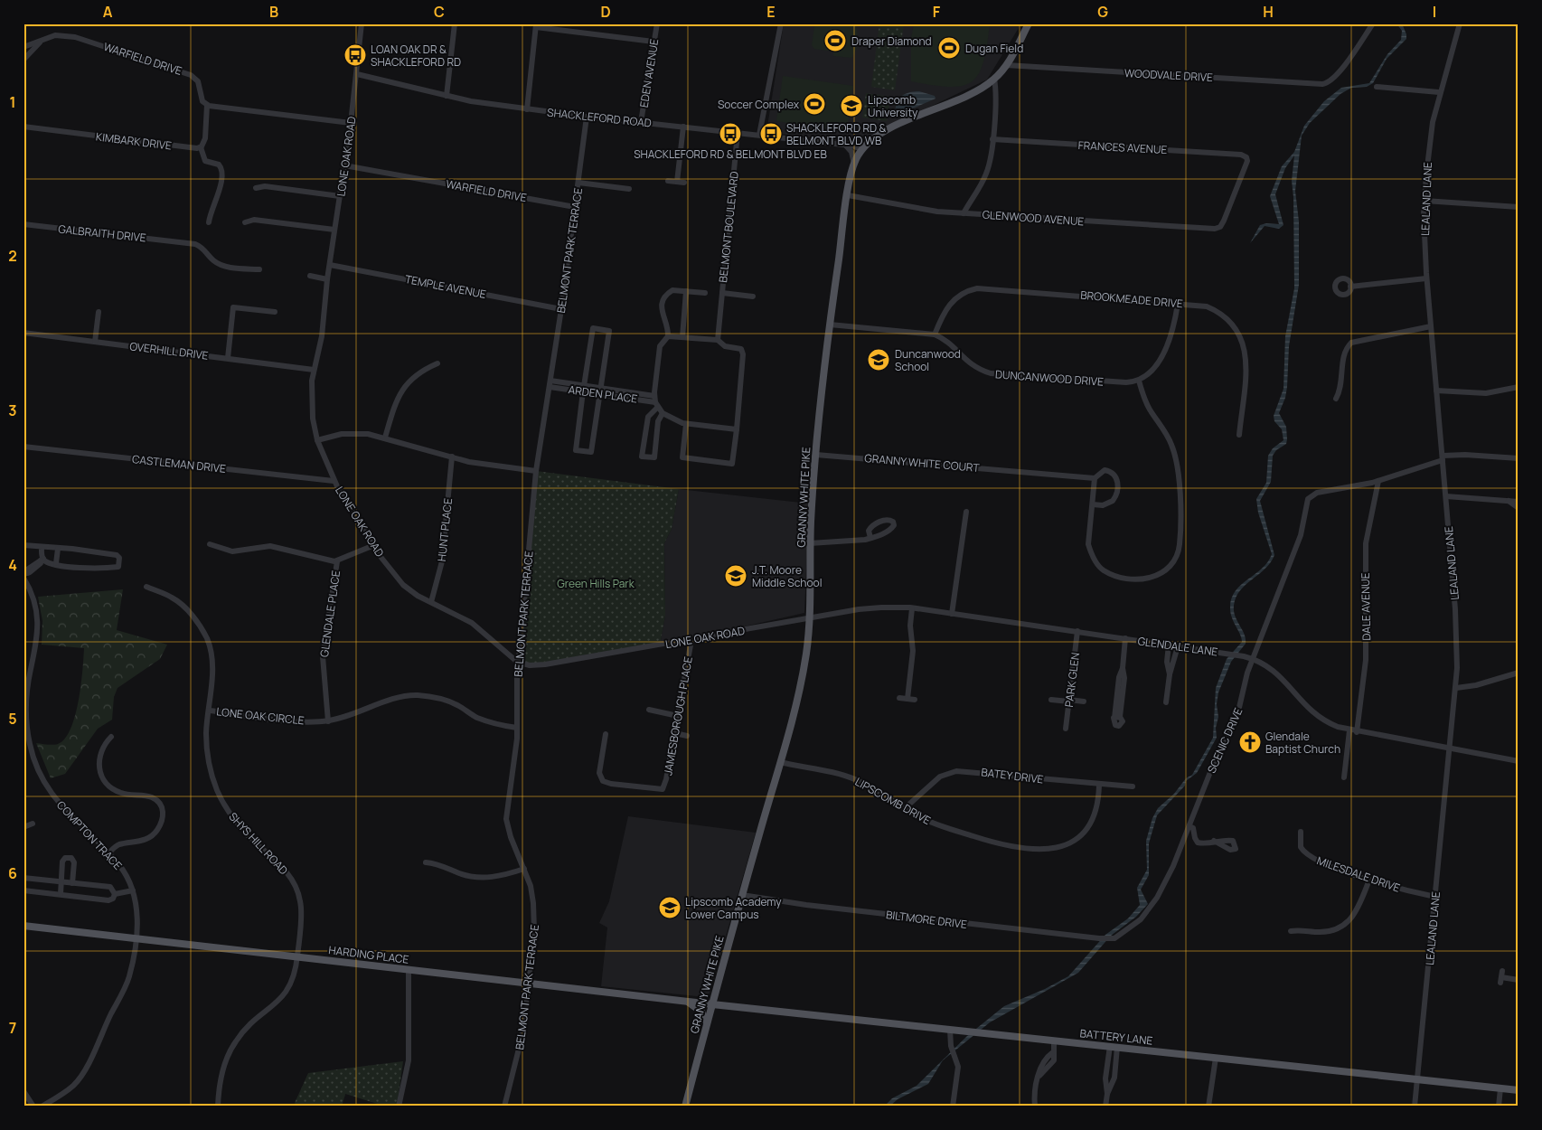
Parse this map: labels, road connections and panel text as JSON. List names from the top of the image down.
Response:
{
  "streets": {
    "main road": ["GRANNY WHITE PIKE", "HARDING PLACE", "BATTERY LANE"],
    "street": [
      "WARFIELD DRIVE",
      "EDEN AVENUE",
      "WOODVALE DRIVE",
      "SHACKLEFORD ROAD",
      "KIMBARK DRIVE",
      "FRANCES AVENUE",
      "LONE OAK ROAD",
      "LEALAND LANE",
      "GLENWOOD AVENUE",
      "BELMONT BOULEVARD",
      "GALBRAITH DRIVE",
      "BELMONT PARK TERRACE",
      "TEMPLE AVENUE",
      "BROOKMEADE DRIVE",
      "OVERHILL DRIVE",
      "DUNCANWOOD DRIVE",
      "ARDEN PLACE",
      "GRANNY WHITE COURT",
      "CASTLEMAN DRIVE",
      "HUNT PLACE",
      "DALE AVENUE",
      "GLENDALE PLACE",
      "GLENDALE LANE",
      "PARK GLEN",
      "LONE OAK CIRCLE",
      "JAMESBOROUGH PLACE",
      "SCENIC DRIVE",
      "BATEY DRIVE",
      "LIPSCOMB DRIVE",
      "COMPTON TRACE",
      "SHYS HILL ROAD",
      "MILESDALE DRIVE",
      "BILTMORE DRIVE"
    ]
  },
  "crossings": [
    ["WARFIELD DRIVE", "LONE OAK ROAD"],
    ["WARFIELD DRIVE", "BELMONT PARK TERRACE"],
    ["EDEN AVENUE", "SHACKLEFORD ROAD"],
    ["WOODVALE DRIVE", "GRANNY WHITE PIKE"],
    ["SHACKLEFORD ROAD", "LONE OAK ROAD"],
    ["SHACKLEFORD ROAD", "BELMONT BOULEVARD"],
    ["SHACKLEFORD ROAD", "BELMONT PARK TERRACE"],
    ["SHACKLEFORD ROAD", "GRANNY WHITE PIKE"],
    ["FRANCES AVENUE", "GLENWOOD AVENUE"],
    ["LONE OAK ROAD", "BELMONT PARK TERRACE"],
    ["LONE OAK ROAD", "TEMPLE AVENUE"],
    ["LONE OAK ROAD", "OVERHILL DRIVE"],
    ["LONE OAK ROAD", "CASTLEMAN DRIVE"],
    ["LONE OAK ROAD", "GRANNY WHITE PIKE"],
    ["LONE OAK ROAD", "HUNT PLACE"],
    ["LONE OAK ROAD", "GLENDALE LANE"],
    ["LONE OAK ROAD", "JAMESBOROUGH PLACE"],
    ["LEALAND LANE", "GLENDALE LANE"],
    ["LEALAND LANE", "MILESDALE DRIVE"],
    ["LEALAND LANE", "BATTERY LANE"],
    ["GLENWOOD AVENUE", "GRANNY WHITE PIKE"],
    ["BELMONT PARK TERRACE", "TEMPLE AVENUE"],
    ["BELMONT PARK TERRACE", "ARDEN PLACE"],
    ["BELMONT PARK TERRACE", "LONE OAK CIRCLE"],
    ["BELMONT PARK TERRACE", "HARDING PLACE"],
    ["BROOKMEADE DRIVE", "DUNCANWOOD DRIVE"],
    ["DUNCANWOOD DRIVE", "GRANNY WHITE PIKE"],
    ["GRANNY WHITE COURT", "GRANNY WHITE PIKE"],
    ["GRANNY WHITE PIKE", "GLENDALE LANE"],
    ["GRANNY WHITE PIKE", "LIPSCOMB DRIVE"],
    ["GRANNY WHITE PIKE", "BILTMORE DRIVE"],
    ["GRANNY WHITE PIKE", "HARDING PLACE"],
    ["GRANNY WHITE PIKE", "BATTERY LANE"],
    ["DALE AVENUE", "GLENDALE LANE"],
    ["DALE AVENUE", "SCENIC DRIVE"],
    ["GLENDALE PLACE", "LONE OAK CIRCLE"],
    ["GLENDALE LANE", "PARK GLEN"],
    ["GLENDALE LANE", "SCENIC DRIVE"],
    ["LONE OAK CIRCLE", "SHYS HILL ROAD"],
    ["SCENIC DRIVE", "BILTMORE DRIVE"],
    ["BATEY DRIVE", "LIPSCOMB DRIVE"],
    ["COMPTON TRACE", "HARDING PLACE"],
    ["SHYS HILL ROAD", "HARDING PLACE"],
    ["HARDING PLACE", "BATTERY LANE"]
  ],
  "parks": ["Green Hills Park"],
  "places": {
    "sports": ["Draper Diamond", "Dugan Field", "Soccer Complex"],
    "bus stop": ["LOAN OAK DR & SHACKLEFORD RD", "SHACKLEFORD RD & BELMONT BLVD EB", "SHACKLEFORD RD & BELMONT BLVD WB"],
    "school or university": [
      "Lipscomb University",
      "Duncanwood School",
      "J.T. Moore Middle School",
      "Lipscomb Academy Lower Campus"
    ],
    "church": ["Glendale Baptist Church"]
  },
  "grid": {
    "columns": [
      "A",
      "B",
      "C",
      "D",
      "E",
      "F",
      "G",
      "H",
      "I"
    ],
    "rows": [
      "1",
      "2",
      "3",
      "4",
      "5",
      "6",
      "7"
    ]
  }
}
